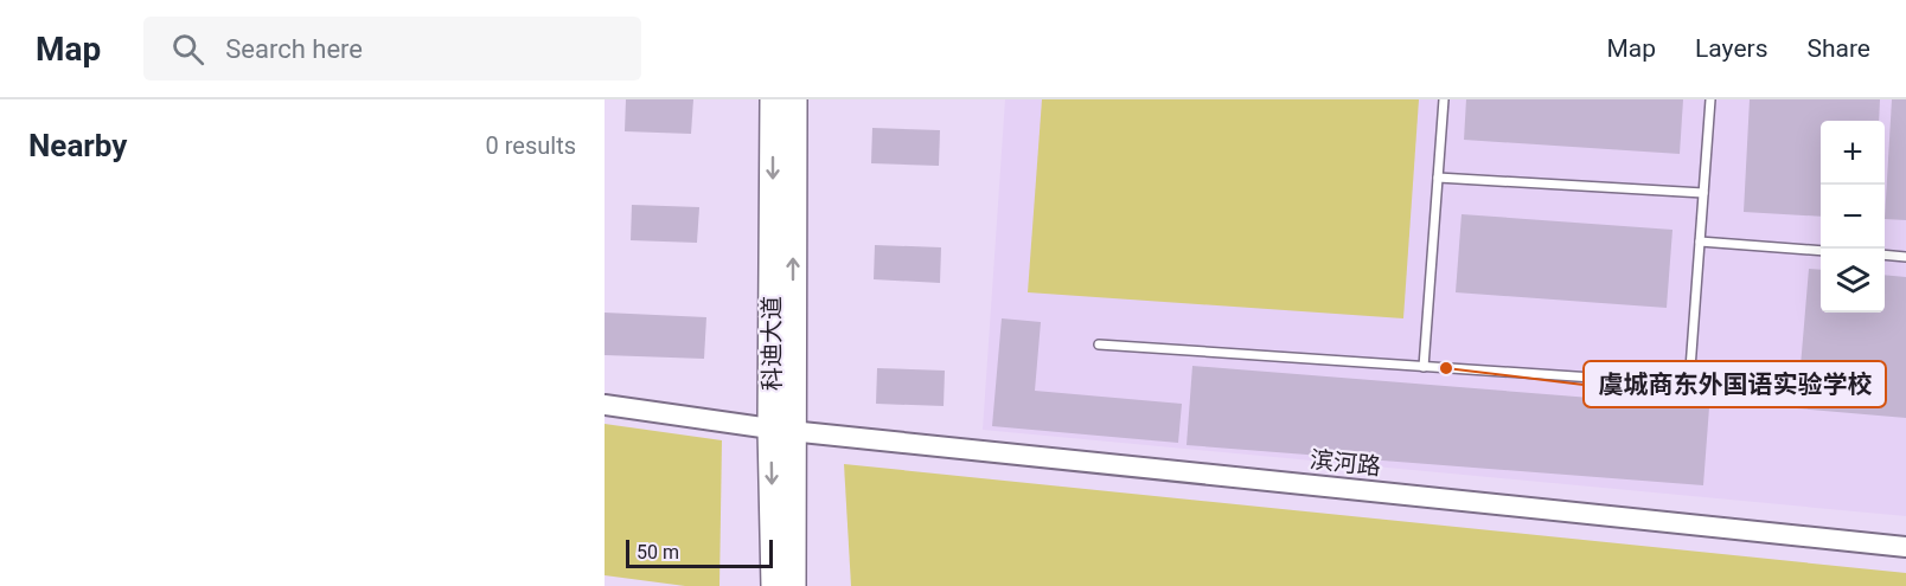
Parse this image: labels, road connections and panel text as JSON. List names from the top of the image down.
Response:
{
  "streets": {
    "main road": ["科迪大道"],
    "street": ["滨河路"]
  },
  "crossings": [
    ["科迪大道", "滨河路"]
  ],
  "places": ["虞城商东外国语实验学校"],
  "scale_bar": "50 m",
  "page": {
    "header": "Map",
    "search": "Search here",
    "nav": ["Map", "Layers", "Share"],
    "heading": ["Nearby", "0 results"],
    "map_buttons": ["+", "−"],
    "scale": "50 m"
  }
}
